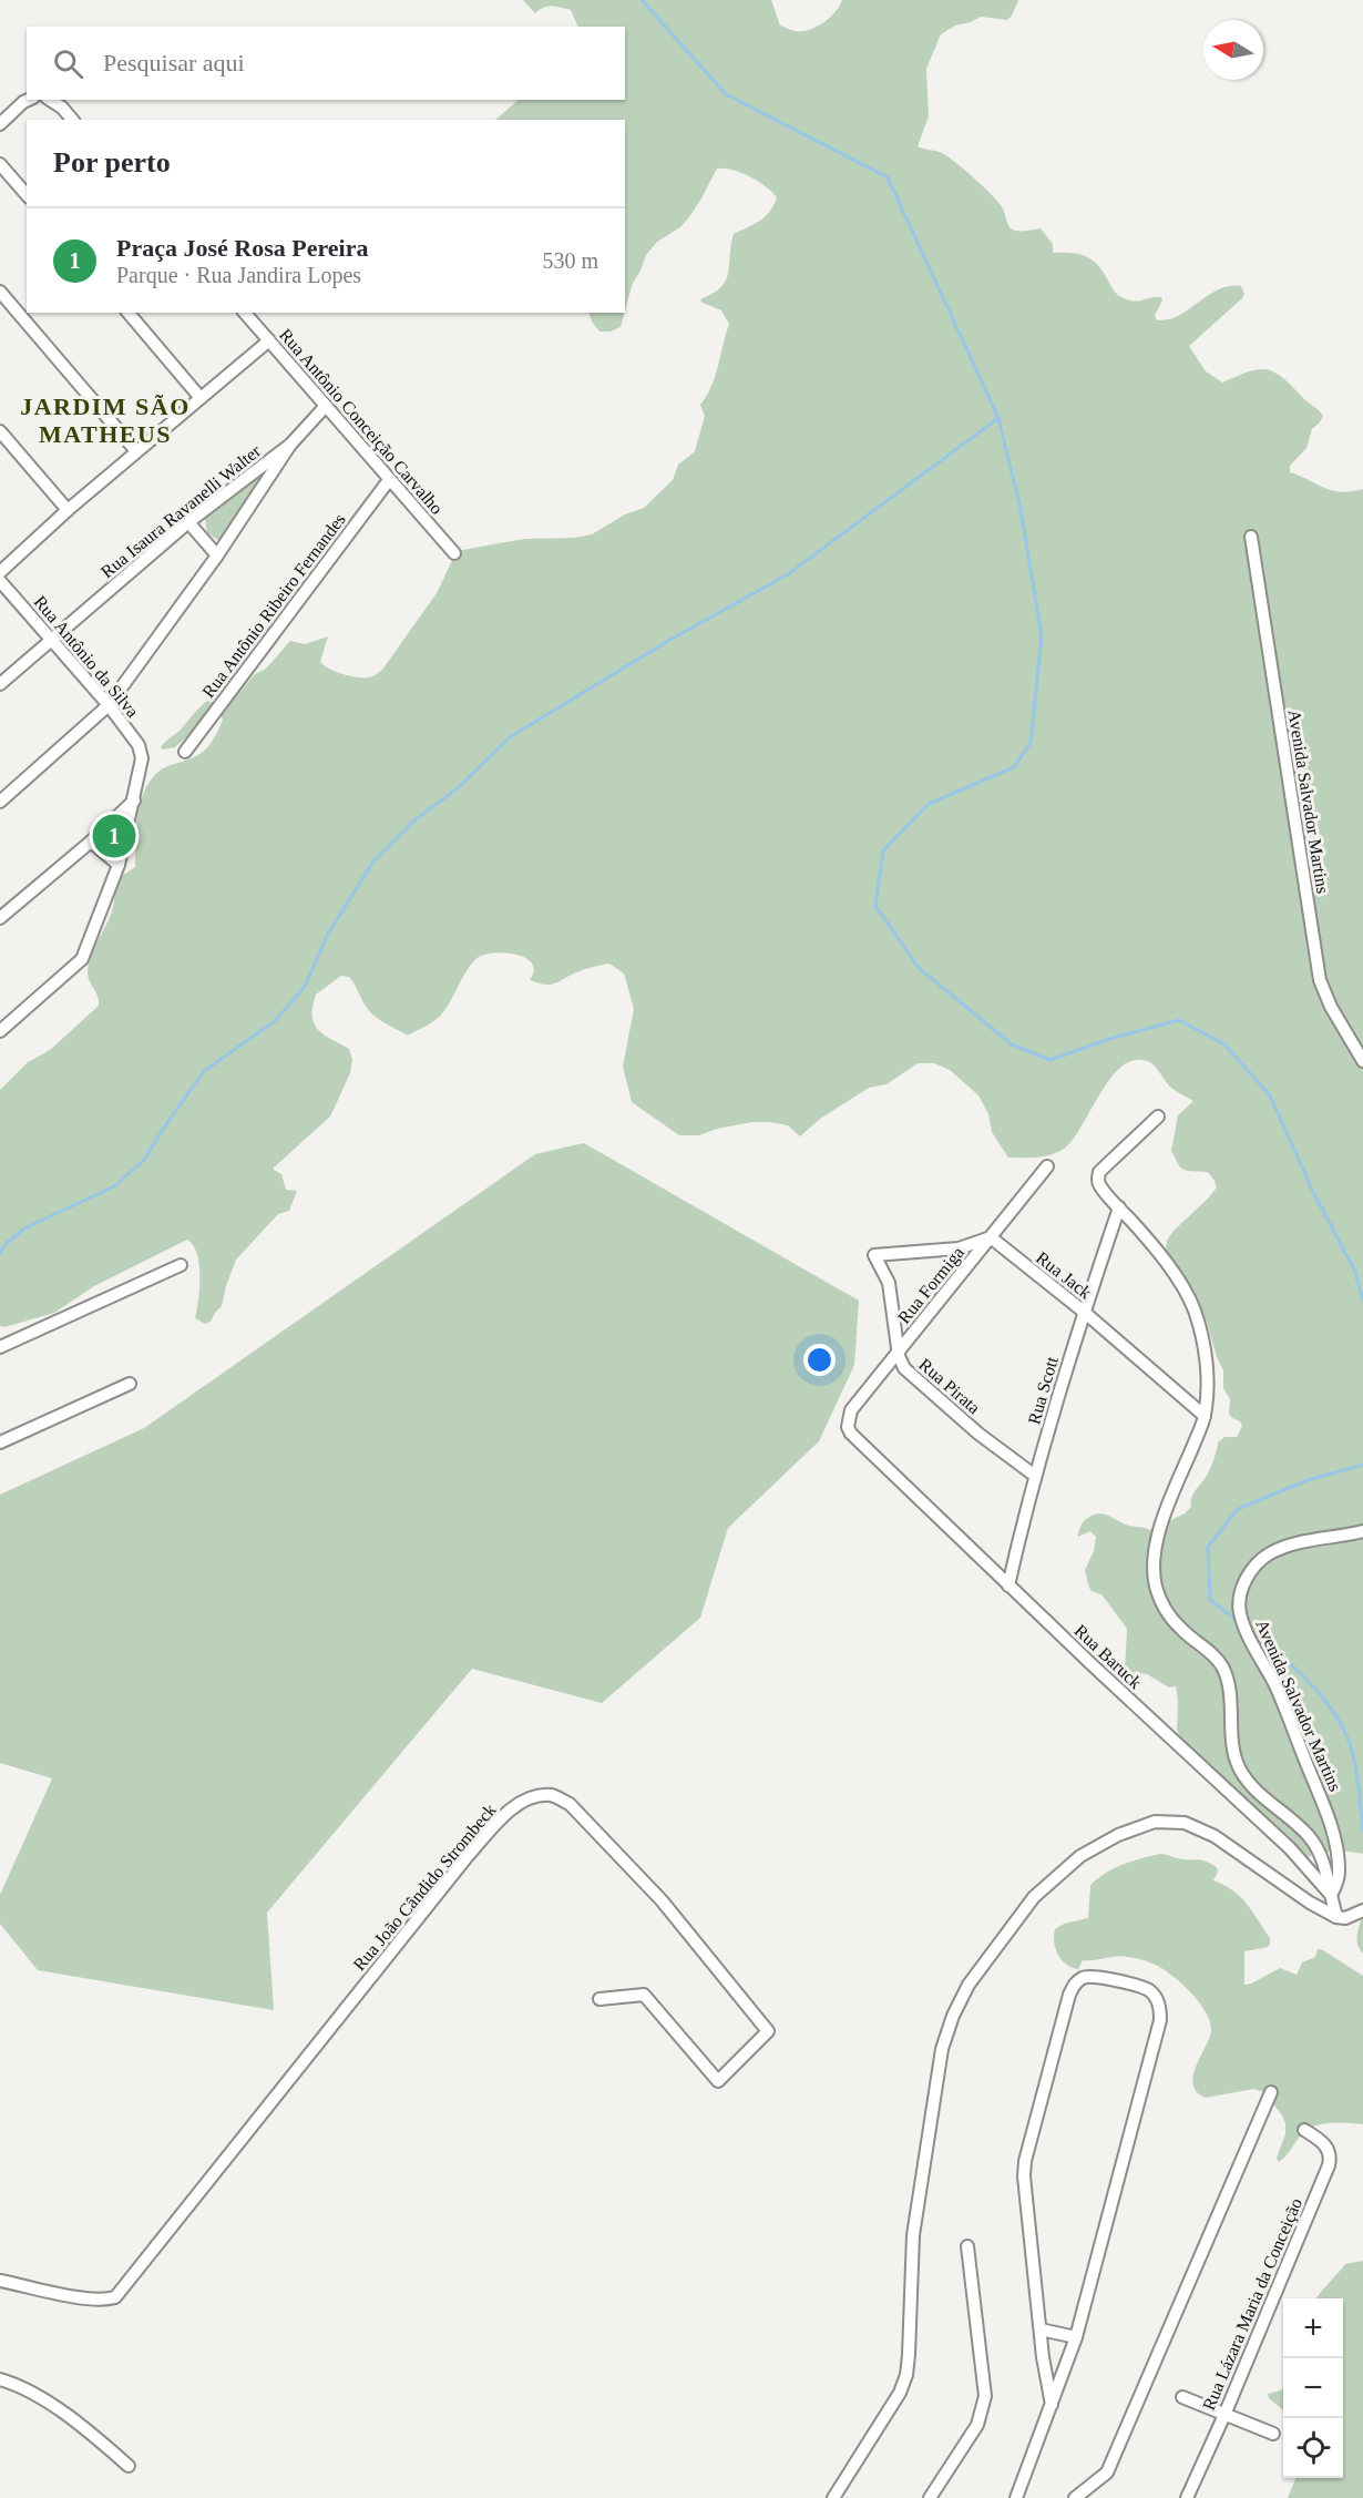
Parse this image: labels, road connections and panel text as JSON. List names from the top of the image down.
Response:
{
  "streets": {
    "street": [
      "Rua Antônio Conceição Carvalho",
      "Rua Isaura Ravanelli Walter",
      "Rua Antônio Ribeiro Fernandes",
      "Rua Antônio da Silva",
      "Avenida Salvador Martins",
      "Rua Jack",
      "Rua Formiga",
      "Rua Pirata",
      "Rua Scott",
      "Rua Baruck",
      "Rua João Cândido Strombeck",
      "Rua Lázara Maria da Conceição"
    ]
  },
  "crossings": [
    ["Rua Antônio Conceição Carvalho", "Rua Isaura Ravanelli Walter"],
    ["Rua Antônio Conceição Carvalho", "Rua Antônio Ribeiro Fernandes"],
    ["Rua Isaura Ravanelli Walter", "Rua Antônio da Silva"],
    ["Avenida Salvador Martins", "Rua Baruck"],
    ["Rua Jack", "Rua Formiga"],
    ["Rua Jack", "Rua Pirata"],
    ["Rua Jack", "Rua Scott"],
    ["Rua Formiga", "Rua Pirata"],
    ["Rua Formiga", "Rua Baruck"],
    ["Rua Pirata", "Rua Scott"],
    ["Rua Scott", "Rua Baruck"]
  ],
  "districts": ["JARDIM SÃO MATHEUS"],
  "north": "left",
  "page": {
    "search": "Pesquisar aqui",
    "heading": "Por perto",
    "list": [
      {
        "mark": "1",
        "name": "Praça José Rosa Pereira",
        "note": "Parque · Rua Jandira Lopes",
        "value": "530 m"
      }
    ],
    "pins": "1",
    "map_buttons": ["+", "−"]
  }
}
